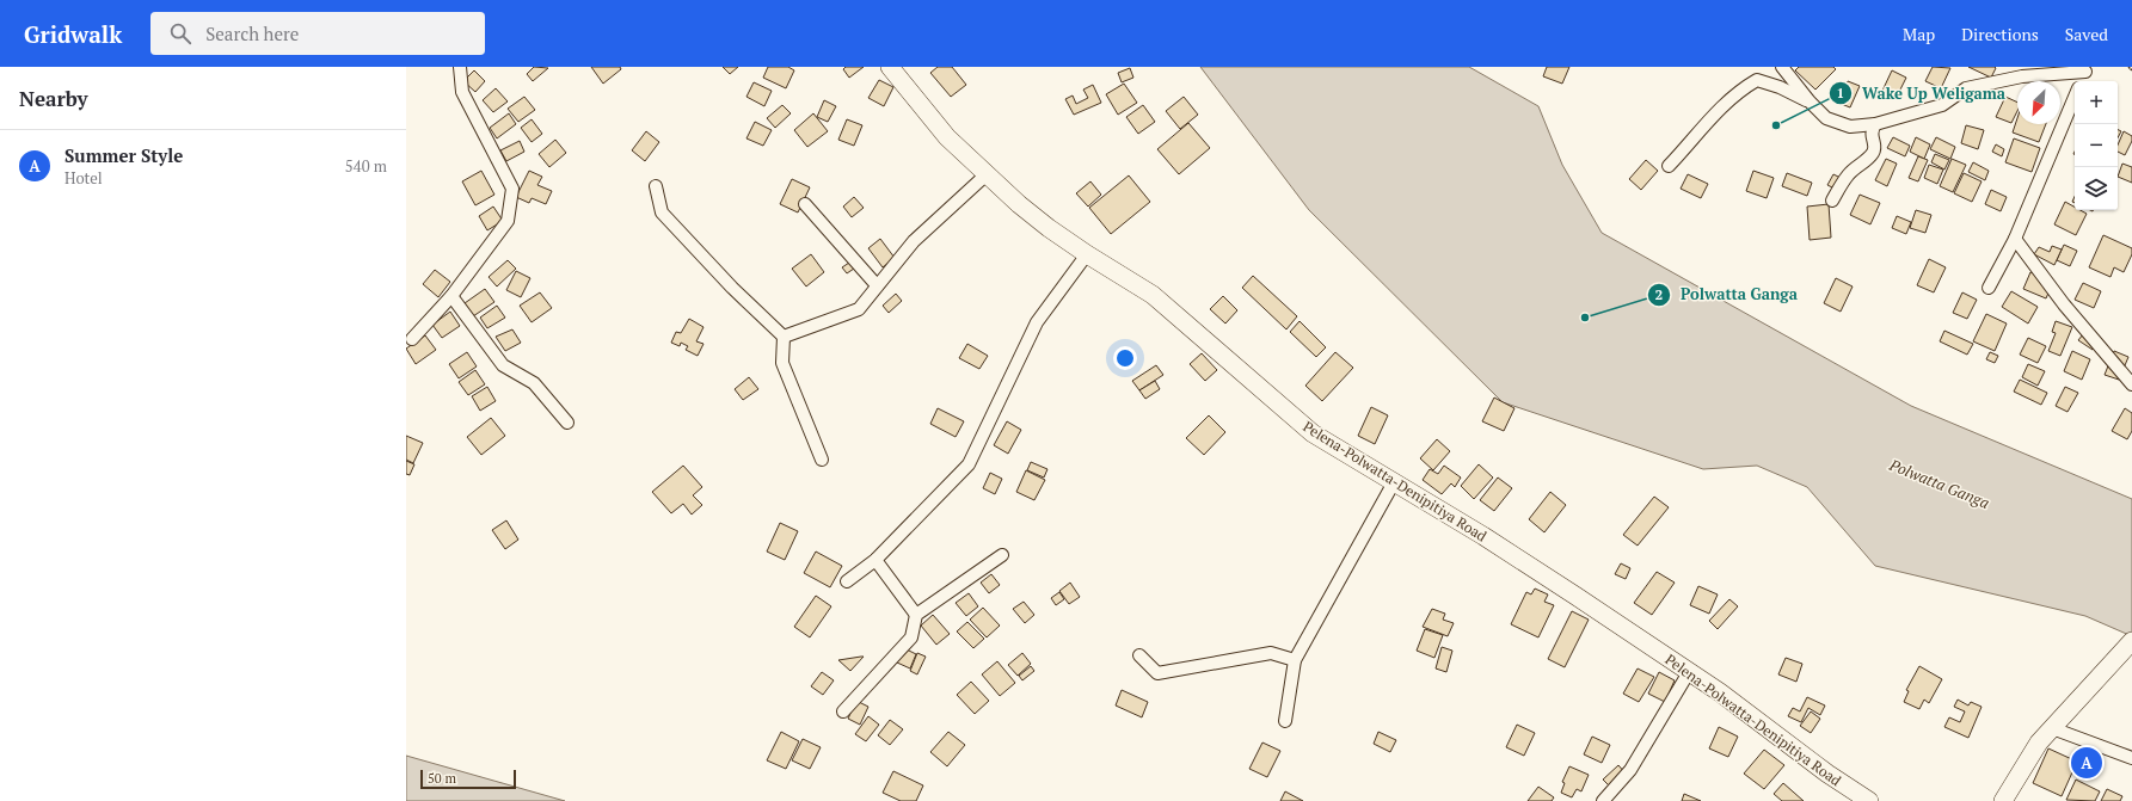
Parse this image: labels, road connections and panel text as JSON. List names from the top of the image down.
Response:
{
  "streets": {
    "main road": ["Pelena-Polwatta-Denipitiya Road"]
  },
  "water": ["Polwatta Ganga"],
  "places": ["Wake Up Weligama", "Polwatta Ganga"],
  "scale_bar": "50 m",
  "north": "bottom left",
  "page": {
    "header": "Gridwalk",
    "search": "Search here",
    "nav": ["Map", "Directions", "Saved"],
    "heading": "Nearby",
    "map_buttons": ["+", "−"],
    "list": [
      {
        "mark": "A",
        "name": "Summer Style",
        "note": "Hotel",
        "value": "540 m"
      }
    ],
    "pins": "A",
    "scale": "50 m"
  }
}
